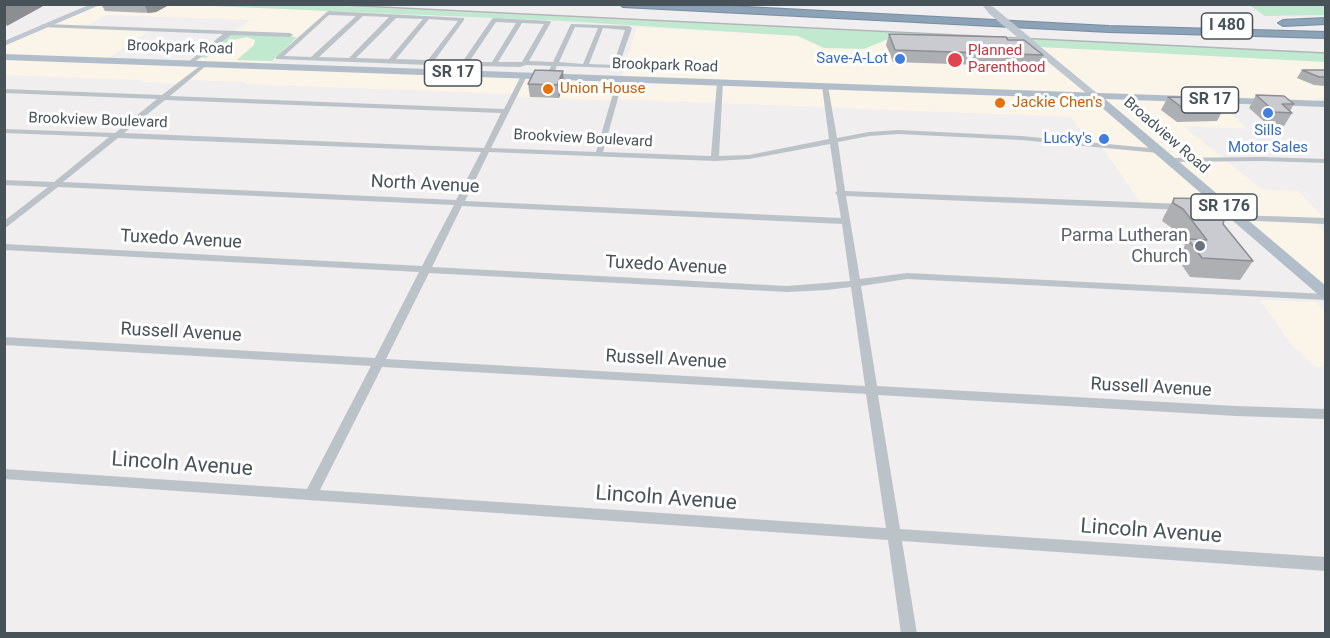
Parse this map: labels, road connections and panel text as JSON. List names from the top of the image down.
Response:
{
  "streets": {
    "highway": ["I 480"],
    "main road": [
      "Brookpark Road",
      "SR 17",
      "Broadview Road",
      "SR 176"
    ],
    "street": [
      "Brookview Boulevard",
      "North Avenue",
      "Tuxedo Avenue",
      "Russell Avenue",
      "Lincoln Avenue"
    ]
  },
  "crossings": [
    ["Brookpark Road", "Broadview Road"],
    ["Brookview Boulevard", "Broadview Road"],
    ["Broadview Road", "Tuxedo Avenue"]
  ],
  "places": [
    "Save-A-Lot",
    "Planned Parenthood",
    "Union House",
    "Jackie Chen's",
    "Sills Motor Sales",
    "Lucky's",
    "Parma Lutheran Church"
  ]
}
